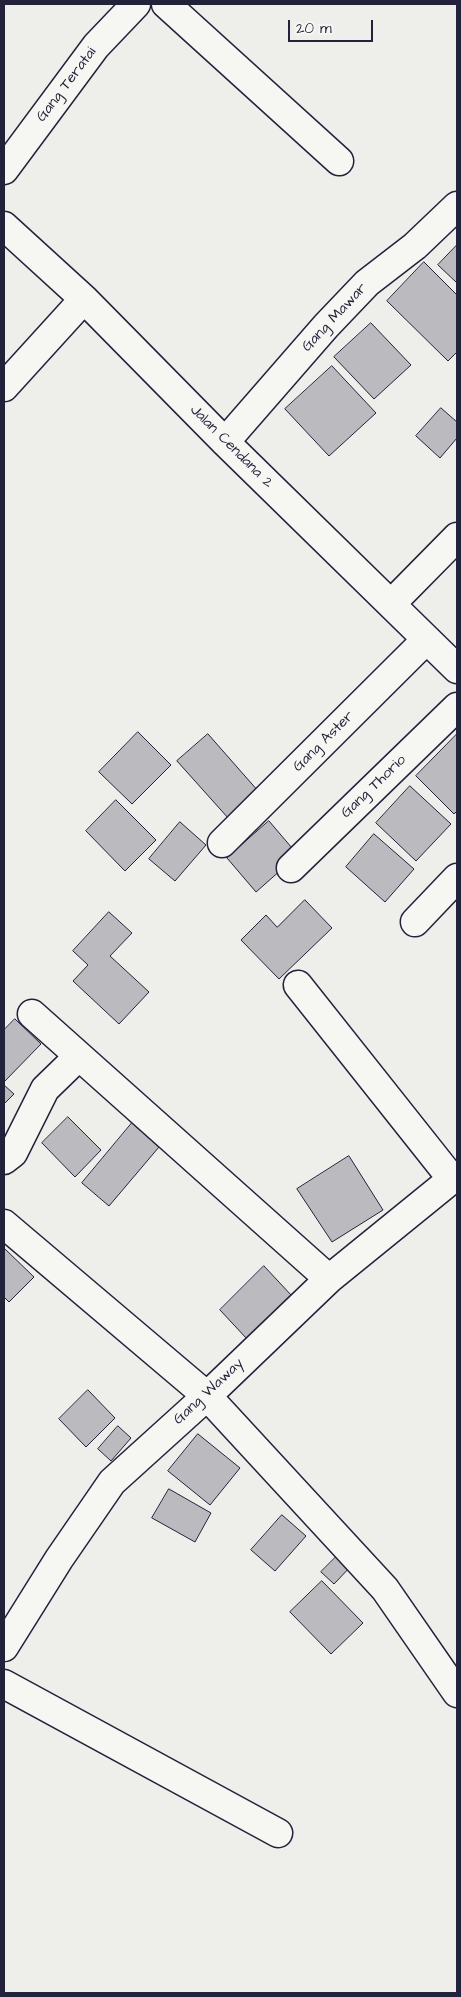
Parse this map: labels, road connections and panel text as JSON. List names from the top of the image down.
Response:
{
  "streets": {
    "street": [
      "Gang Teratai",
      "Gang Mawar",
      "Jalan Cendana 2",
      "Gang Aster",
      "Gang Thorio",
      "Gang Waway"
    ]
  },
  "crossings": [
    ["Gang Mawar", "Jalan Cendana 2"],
    ["Jalan Cendana 2", "Gang Aster"]
  ],
  "scale_bar": "20 m"
}
